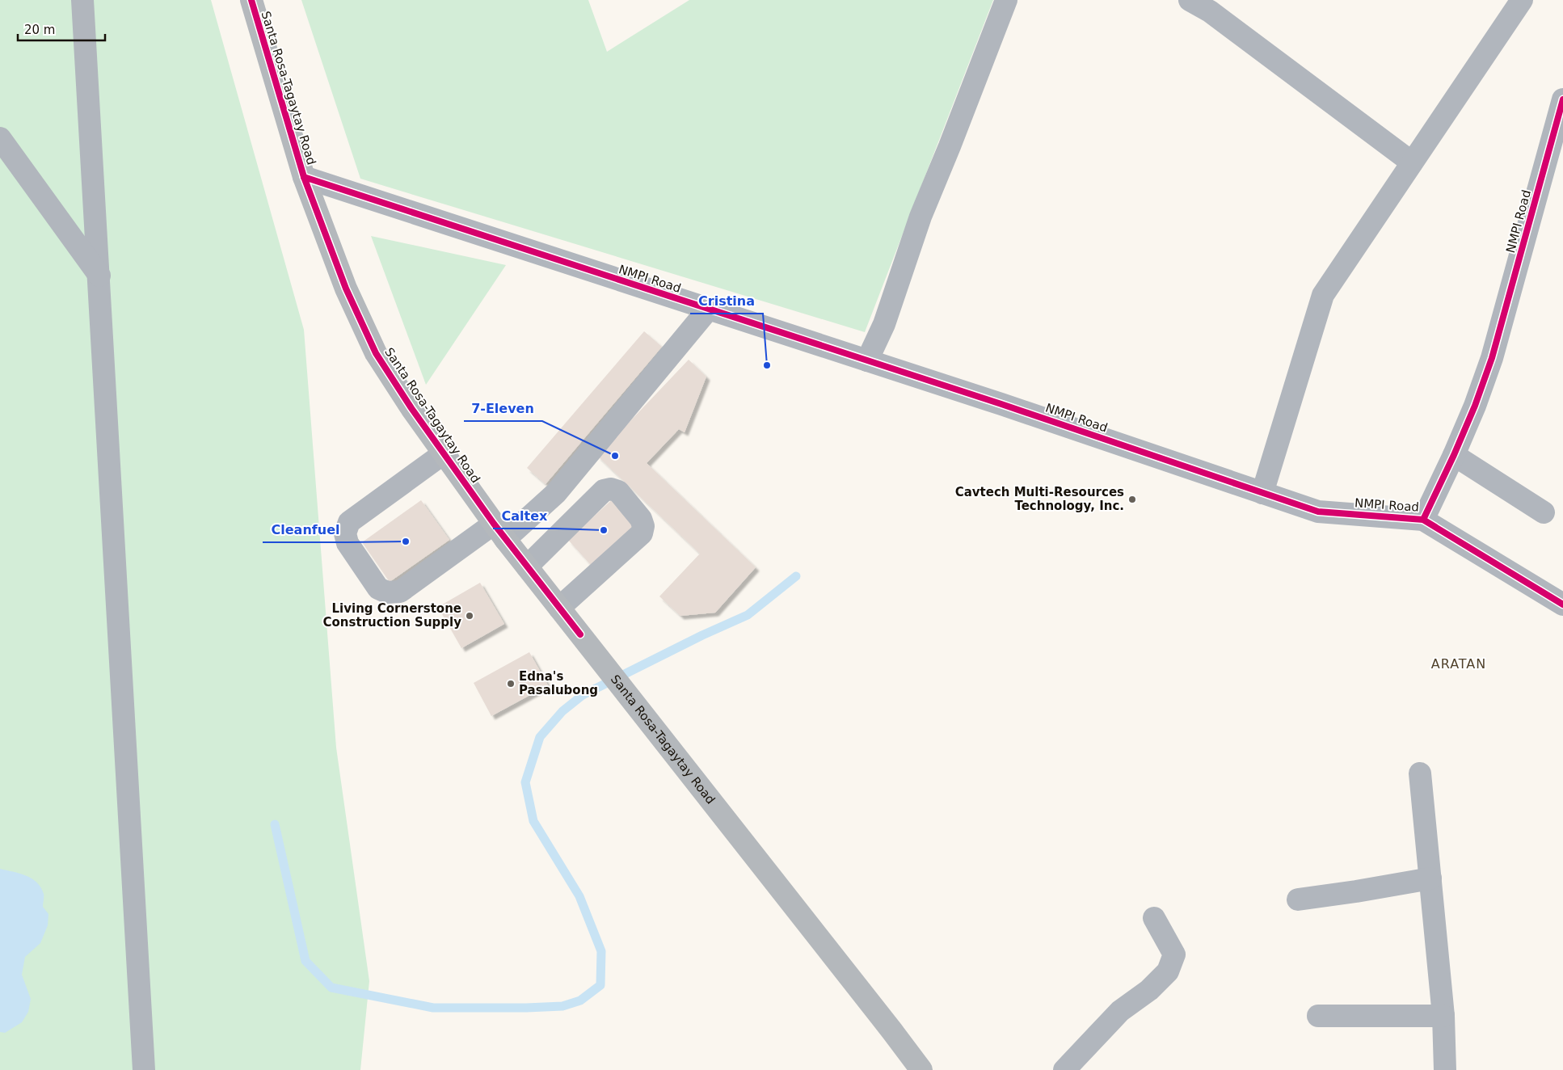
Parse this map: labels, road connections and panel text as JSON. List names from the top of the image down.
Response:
{
  "streets": {
    "main road": ["Santa Rosa-Tagaytay Road"],
    "street": ["NMPI Road"]
  },
  "crossings": [
    ["Santa Rosa-Tagaytay Road", "NMPI Road"]
  ],
  "districts": ["ARATAN"],
  "places": [
    "Cristina",
    "7-Eleven",
    "Cavtech Multi-Resources Technology, Inc.",
    "Caltex",
    "Cleanfuel",
    "Living Cornerstone Construction Supply",
    "Edna's Pasalubong"
  ],
  "scale_bar": "20 m"
}
